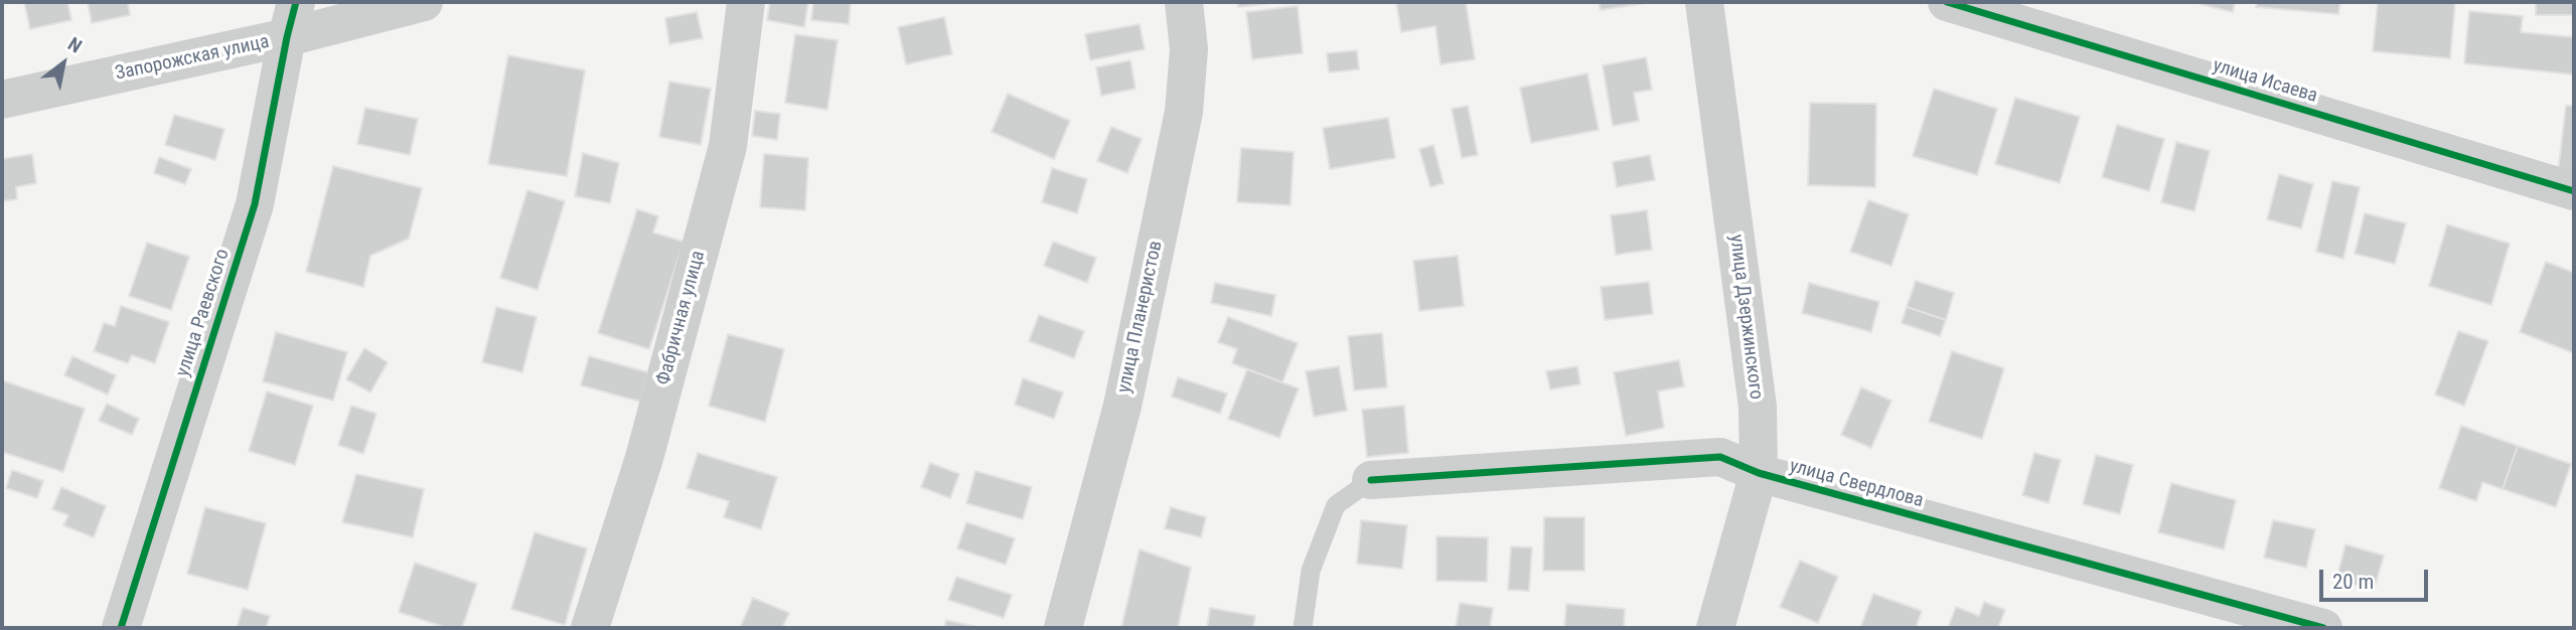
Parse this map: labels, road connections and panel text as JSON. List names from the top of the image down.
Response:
{
  "streets": {
    "street": [
      "Запорожская улица",
      "улица Исаева",
      "улица Раевского",
      "улица Планеристов",
      "улица Дзержинского",
      "Фабричная улица",
      "улица Свердлова"
    ]
  },
  "crossings": [
    ["Запорожская улица", "улица Раевского"],
    ["улица Дзержинского", "улица Свердлова"]
  ],
  "scale_bar": "20 m",
  "north": "top right"
}
